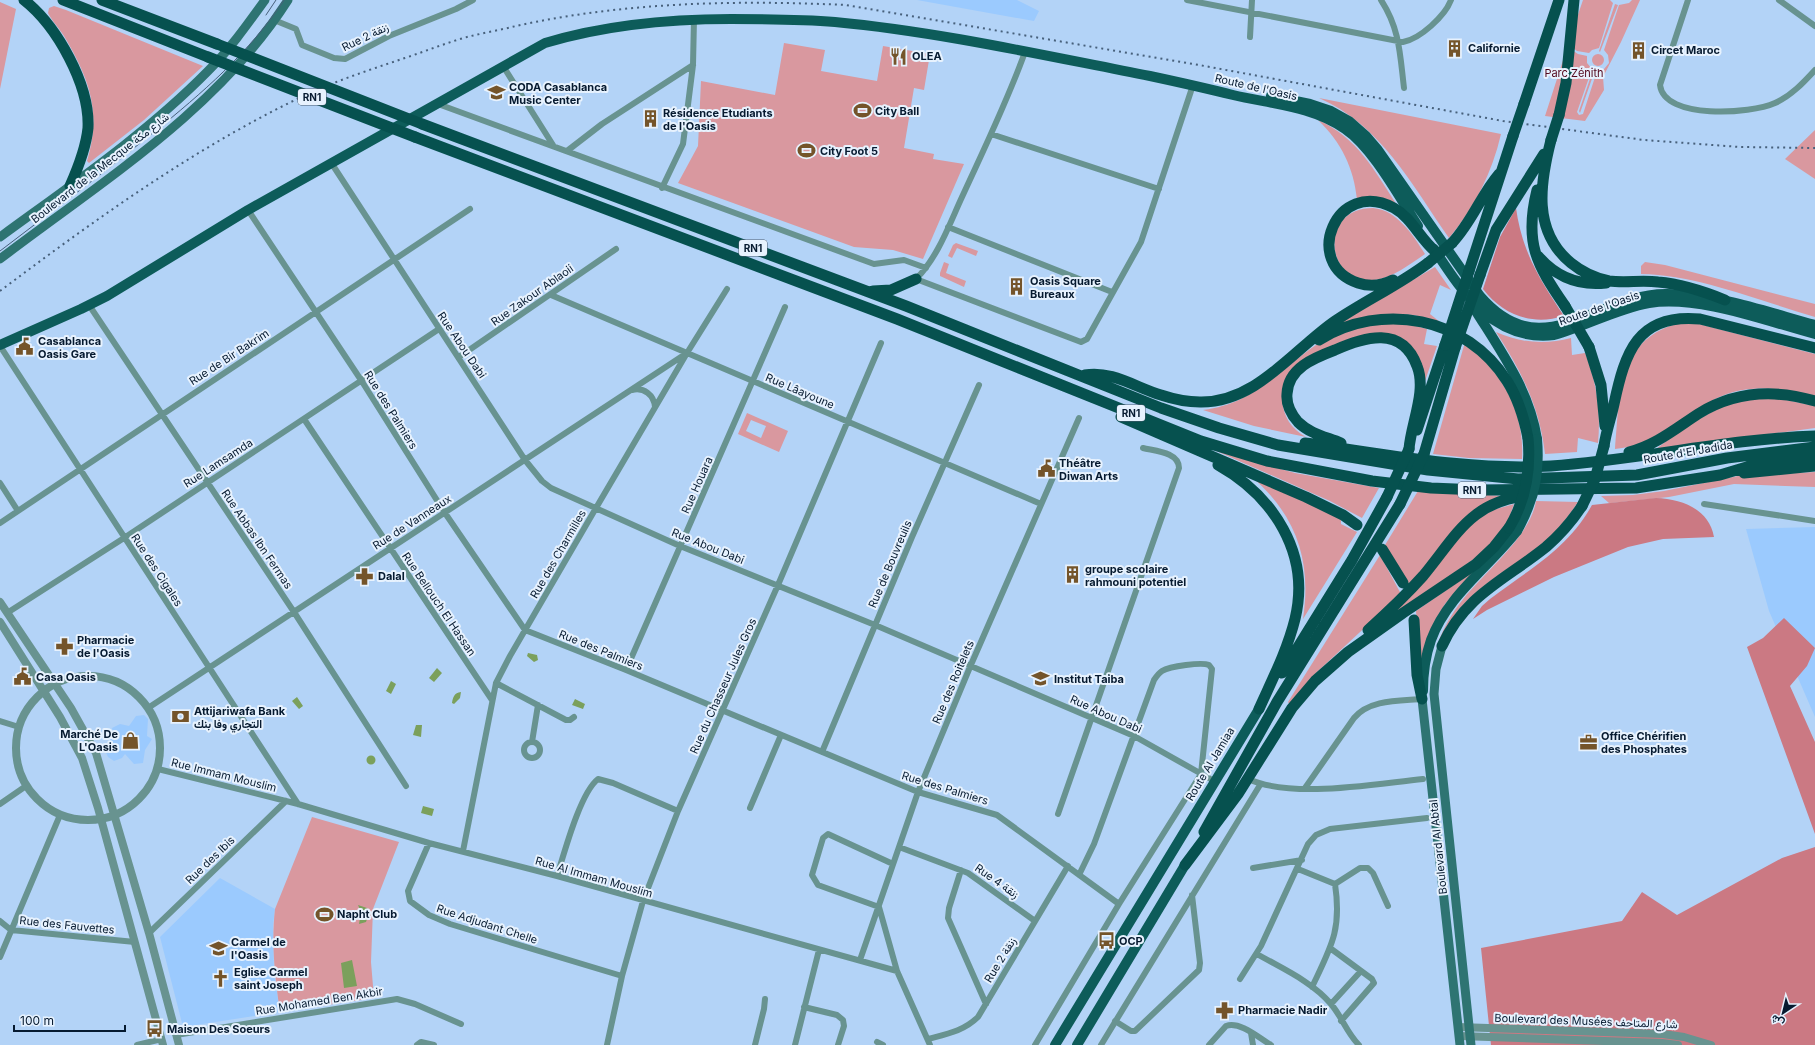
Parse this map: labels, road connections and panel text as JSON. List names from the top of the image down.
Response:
{
  "streets": {
    "highway": ["RN1", "Route d'El Jadida", "Route Al Jamiaa"],
    "main road": ["Route de l'Oasis", "Boulevard de la Mecque شارع مكة", "Boulevard Al Abtal"],
    "street": [
      "Rue 2 زنقة",
      "Rue Zakour Ablaoii",
      "Rue Abou Dabi",
      "Rue de Bir Bakrim",
      "Rue Lâayoune",
      "Rue des Palmiers",
      "Rue Lamsamda",
      "Rue Houara",
      "Rue de Vanneaux",
      "Rue Abbas Ibn Fermas",
      "Rue des Charmilles",
      "Rue de Bouvreuils",
      "Rue des Cigales",
      "Rue Bellouch El Hassan",
      "Rue des Roitelets",
      "Rue du Chasseur Jules Gros",
      "Rue Immam Mouslim",
      "Rue des Ibis",
      "Rue Al Immam Mouslim",
      "Rue 4 زنقة",
      "Rue Adjudant Chelle",
      "Rue des Fauvettes",
      "Rue Mohamed Ben Akbir",
      "Boulevard des Musées شارع المتاحف"
    ]
  },
  "crossings": [
    ["Rue 2 زنقة", "Boulevard de la Mecque شارع مكة"],
    ["Rue 2 زنقة", "Rue des Palmiers"],
    ["Rue 2 زنقة", "Rue 4 زنقة"],
    ["RN1", "Route d'El Jadida"],
    ["Rue Zakour Ablaoii", "Rue Abou Dabi"],
    ["Rue Zakour Ablaoii", "Rue Lâayoune"],
    ["Rue Abou Dabi", "Rue de Bir Bakrim"],
    ["Rue Abou Dabi", "Rue Lamsamda"],
    ["Rue Abou Dabi", "Rue Houara"],
    ["Rue Abou Dabi", "Rue de Vanneaux"],
    ["Rue Abou Dabi", "Rue des Charmilles"],
    ["Rue Abou Dabi", "Rue de Bouvreuils"],
    ["Rue Abou Dabi", "Rue des Roitelets"],
    ["Rue Abou Dabi", "Rue du Chasseur Jules Gros"],
    ["Rue Abou Dabi", "Route Al Jamiaa"],
    ["Rue de Bir Bakrim", "Rue des Palmiers"],
    ["Rue de Bir Bakrim", "Rue Abbas Ibn Fermas"],
    ["Rue de Bir Bakrim", "Rue des Cigales"],
    ["Rue Lâayoune", "Rue Houara"],
    ["Rue Lâayoune", "Rue de Vanneaux"],
    ["Rue Lâayoune", "Rue des Charmilles"],
    ["Rue Lâayoune", "Rue de Bouvreuils"],
    ["Rue Lâayoune", "Rue des Roitelets"],
    ["Rue Lâayoune", "Rue du Chasseur Jules Gros"],
    ["Rue des Palmiers", "Rue Lamsamda"],
    ["Rue des Palmiers", "Rue Houara"],
    ["Rue des Palmiers", "Rue de Vanneaux"],
    ["Rue des Palmiers", "Rue des Charmilles"],
    ["Rue des Palmiers", "Rue de Bouvreuils"],
    ["Rue des Palmiers", "Rue des Roitelets"],
    ["Rue des Palmiers", "Rue du Chasseur Jules Gros"],
    ["Rue Lamsamda", "Rue Abbas Ibn Fermas"],
    ["Rue Lamsamda", "Rue des Cigales"],
    ["Rue Lamsamda", "Rue Bellouch El Hassan"],
    ["Rue de Vanneaux", "Rue Abbas Ibn Fermas"],
    ["Rue de Vanneaux", "Rue des Charmilles"],
    ["Rue de Vanneaux", "Rue des Cigales"],
    ["Rue de Vanneaux", "Rue Bellouch El Hassan"],
    ["Rue des Charmilles", "Rue Bellouch El Hassan"],
    ["Rue des Charmilles", "Rue Al Immam Mouslim"],
    ["Rue des Cigales", "Rue Al Immam Mouslim"],
    ["Rue des Roitelets", "Rue Al Immam Mouslim"],
    ["Rue des Roitelets", "Rue 4 زنقة"],
    ["Rue du Chasseur Jules Gros", "Rue Al Immam Mouslim"],
    ["Rue du Chasseur Jules Gros", "Rue Adjudant Chelle"],
    ["Rue Immam Mouslim", "Rue des Ibis"],
    ["Rue Immam Mouslim", "Rue Al Immam Mouslim"],
    ["Boulevard Al Abtal", "Boulevard des Musées شارع المتاحف"],
    ["Rue des Ibis", "Rue Al Immam Mouslim"],
    ["Rue Al Immam Mouslim", "Rue Adjudant Chelle"]
  ],
  "parks": ["Parc Zénith"],
  "places": {
    "building": [
      "Californie",
      "Circet Maroc",
      "Résidence Etudiants de l'Oasis",
      "Oasis Square Bureaux",
      "groupe scolaire rahmouni potentiel"
    ],
    "restaurant": ["OLEA"],
    "school or university": ["CODA Casablanca Music Center", "Institut Taiba", "Carmel de l'Oasis"],
    "sports": ["City Ball", "City Foot 5", "Napht Club"],
    "public building": ["Casablanca Oasis Gare", "Théâtre Diwan Arts", "Casa Oasis"],
    "pharmacy": ["Dalal", "Pharmacie de l'Oasis", "Pharmacie Nadir"],
    "bank": ["Attijariwafa Bank التجاري وفا بنك"],
    "shop": ["Marché De L'Oasis"],
    "office": ["Office Chérifien des Phosphates"],
    "bus stop": ["OCP", "Maison Des Soeurs"],
    "church": ["Eglise Carmel saint Joseph"]
  },
  "scale_bar": "100 m",
  "north": "bottom left"
}
